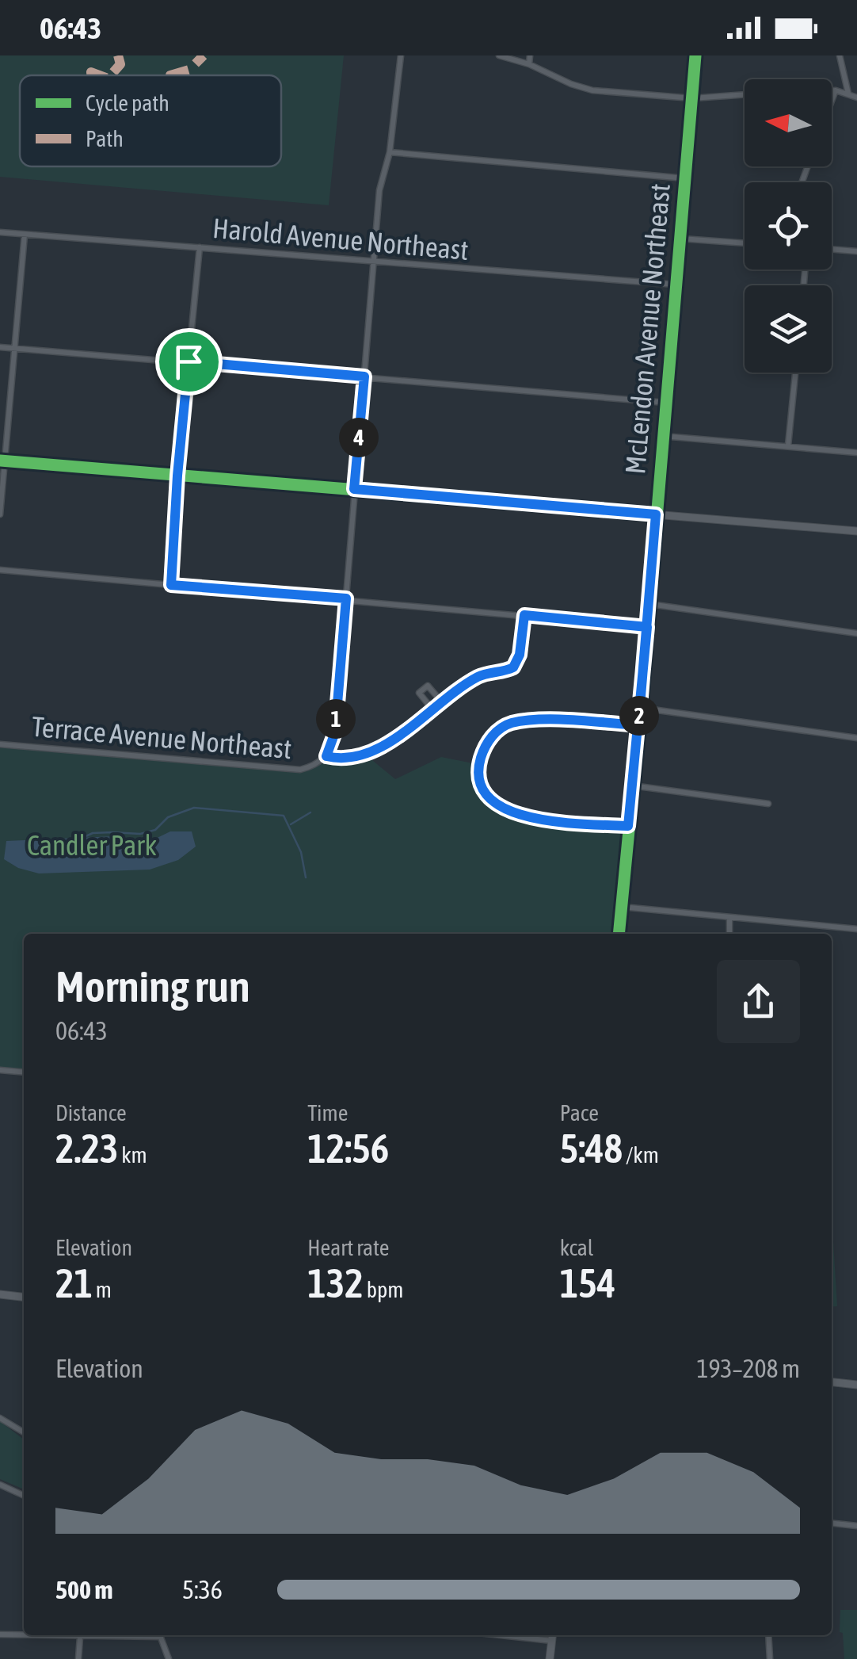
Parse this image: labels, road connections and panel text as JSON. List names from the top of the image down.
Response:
{
  "streets": {
    "street": ["Harold Avenue Northeast", "McLendon Avenue Northeast", "Terrace Avenue Northeast"]
  },
  "crossings": [
    ["Harold Avenue Northeast", "McLendon Avenue Northeast"]
  ],
  "parks": ["Candler Park"],
  "legend": ["Cycle path", "Path"],
  "north": "left",
  "page": {
    "status": "06:43",
    "pins": ["4", "2", "1"],
    "heading": ["Morning run", "06:43"],
    "stats": [
      ["Distance", "2.23 km"],
      ["Time", "12:56"],
      ["Pace", "5:48 /km"],
      ["Elevation", "21 m"],
      ["Heart rate", "132 bpm"],
      ["kcal", "154"]
    ],
    "chart": ["Elevation", "193–208 m"],
    "list": [
      {
        "name": "500 m",
        "note": "5:36"
      }
    ]
  }
}
